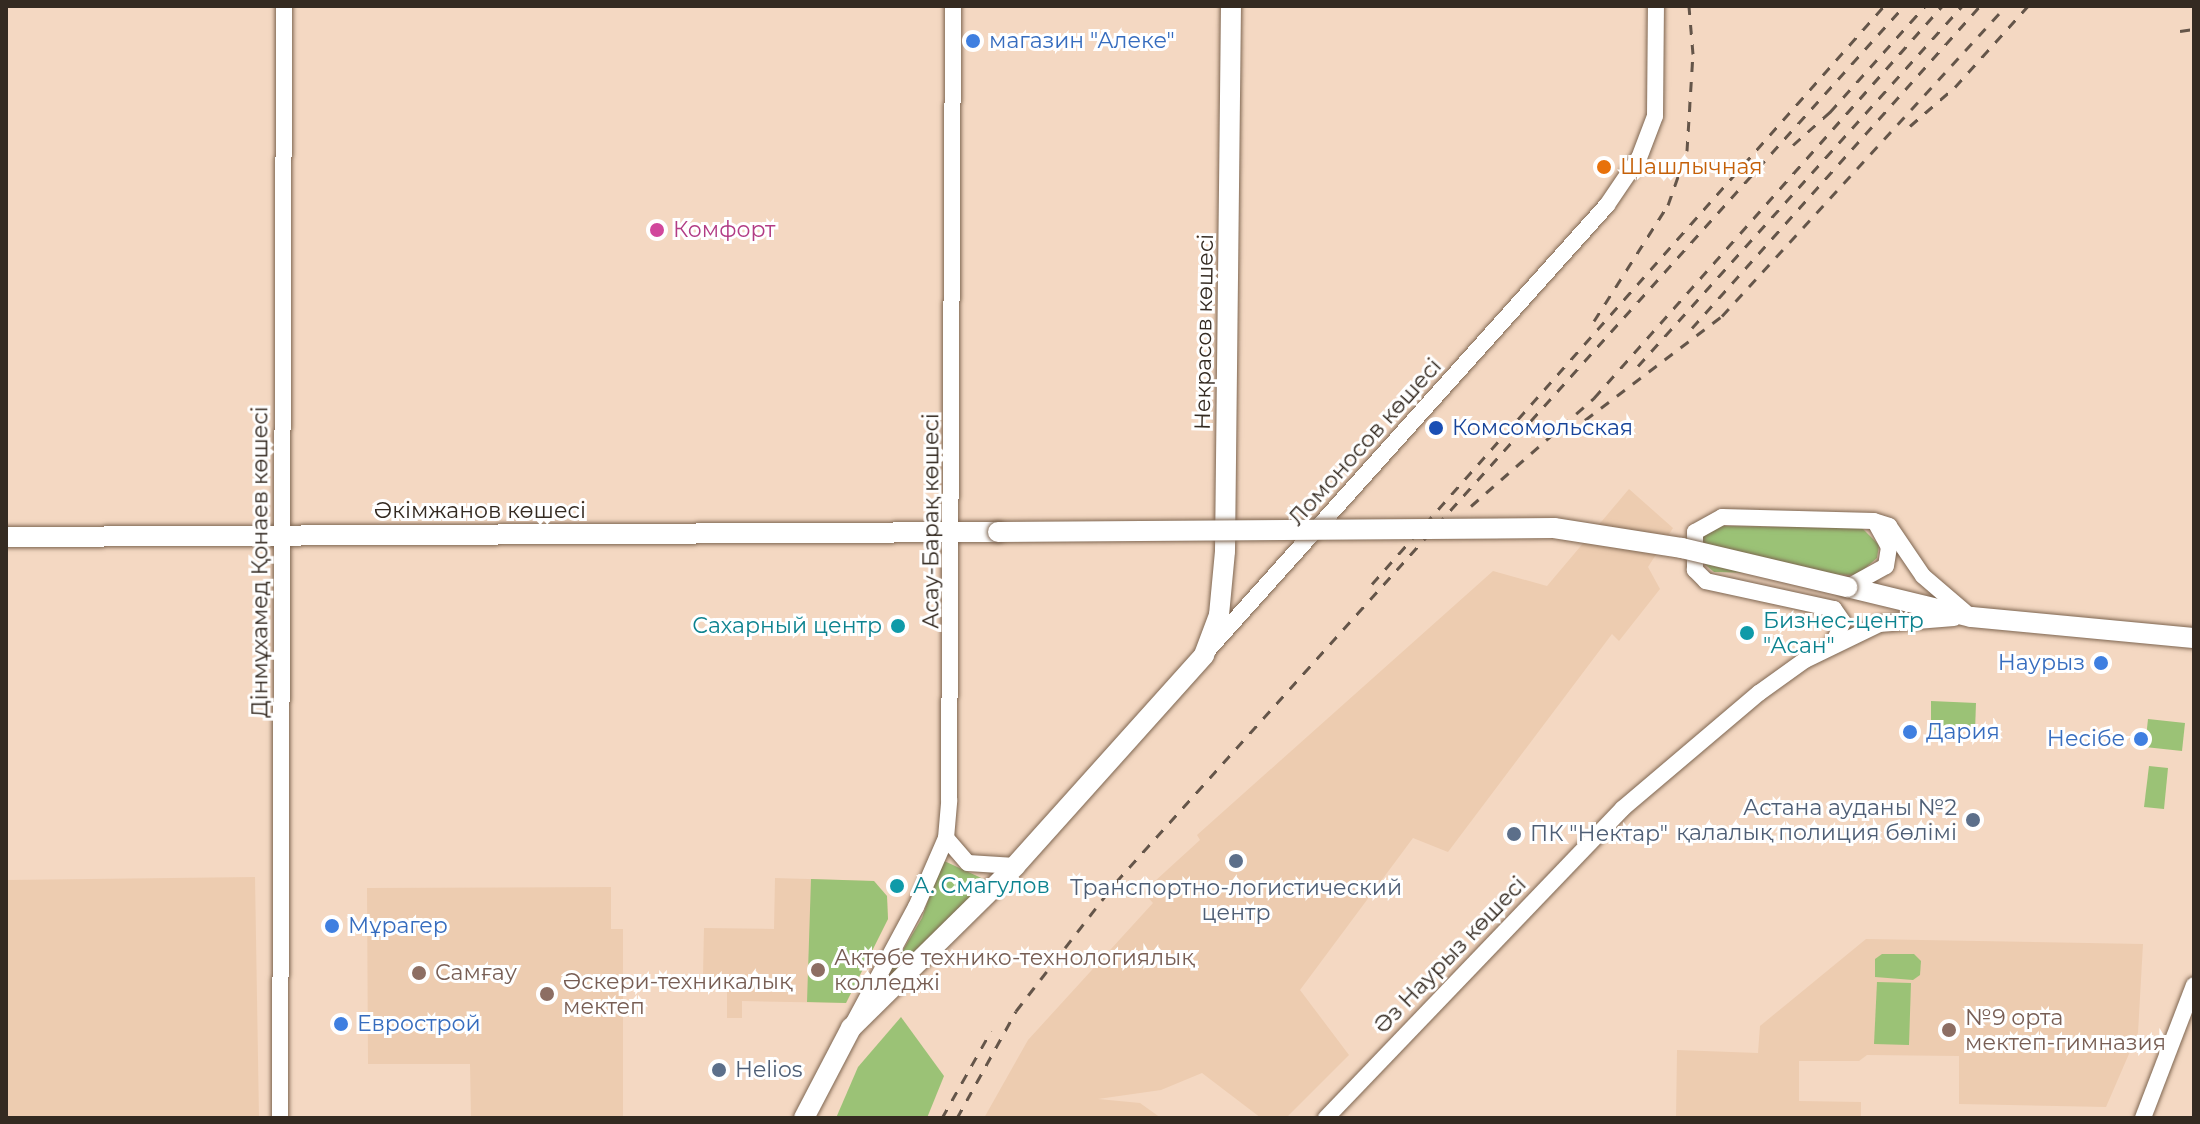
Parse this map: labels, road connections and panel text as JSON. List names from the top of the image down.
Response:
{
  "streets": {
    "main road": ["Некрасов көшесі", "Ломоносов көшесі", "Әкімжанов көшесі"],
    "street": ["Асау-Барақ көшесі", "Дінмұхамед Қонаев көшесі", "Әз Наурыз көшесі"]
  },
  "crossings": [
    ["Некрасов көшесі", "Ломоносов көшесі"],
    ["Ломоносов көшесі", "Асау-Барақ көшесі"],
    ["Әкімжанов көшесі", "Асау-Барақ көшесі"],
    ["Әкімжанов көшесі", "Дінмұхамед Қонаев көшесі"],
    ["Әкімжанов көшесі", "Әз Наурыз көшесі"]
  ],
  "places": [
    "магазин \"Алеке\"",
    "Шашлычная",
    "Комфорт",
    "Комсомольская",
    "Сахарный центр",
    "Бизнес-центр \"Асан\"",
    "Наурыз",
    "Дария",
    "Несібе",
    "Астана ауданы №2 қалалық полиция бөлімі",
    "ПК \"Нектар\"",
    "Транспортно-логистический центр",
    "А. Смагулов",
    "Мұрагер",
    "Ақтөбе технико-технологиялық колледжі",
    "Самғау",
    "Әскери-техникалық мектеп",
    "Еврострой",
    "№9 орта мектеп-гимназия",
    "Helios"
  ]
}
